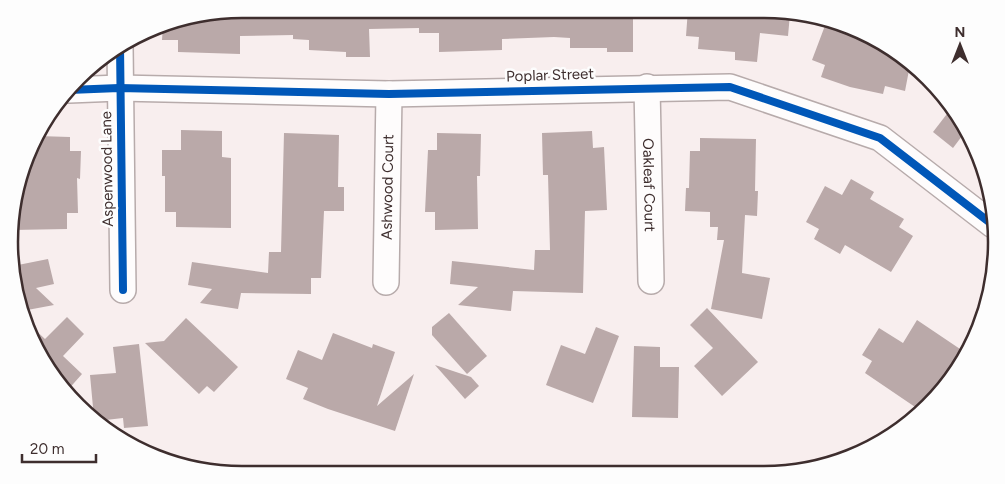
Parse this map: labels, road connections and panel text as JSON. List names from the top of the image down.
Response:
{
  "streets": {
    "street": [
      "Poplar Street",
      "Aspenwood Lane",
      "Oakleaf Court",
      "Ashwood Court"
    ]
  },
  "crossings": [
    ["Poplar Street", "Aspenwood Lane"],
    ["Poplar Street", "Oakleaf Court"],
    ["Poplar Street", "Ashwood Court"]
  ],
  "scale_bar": "20 m",
  "north": "top"
}
